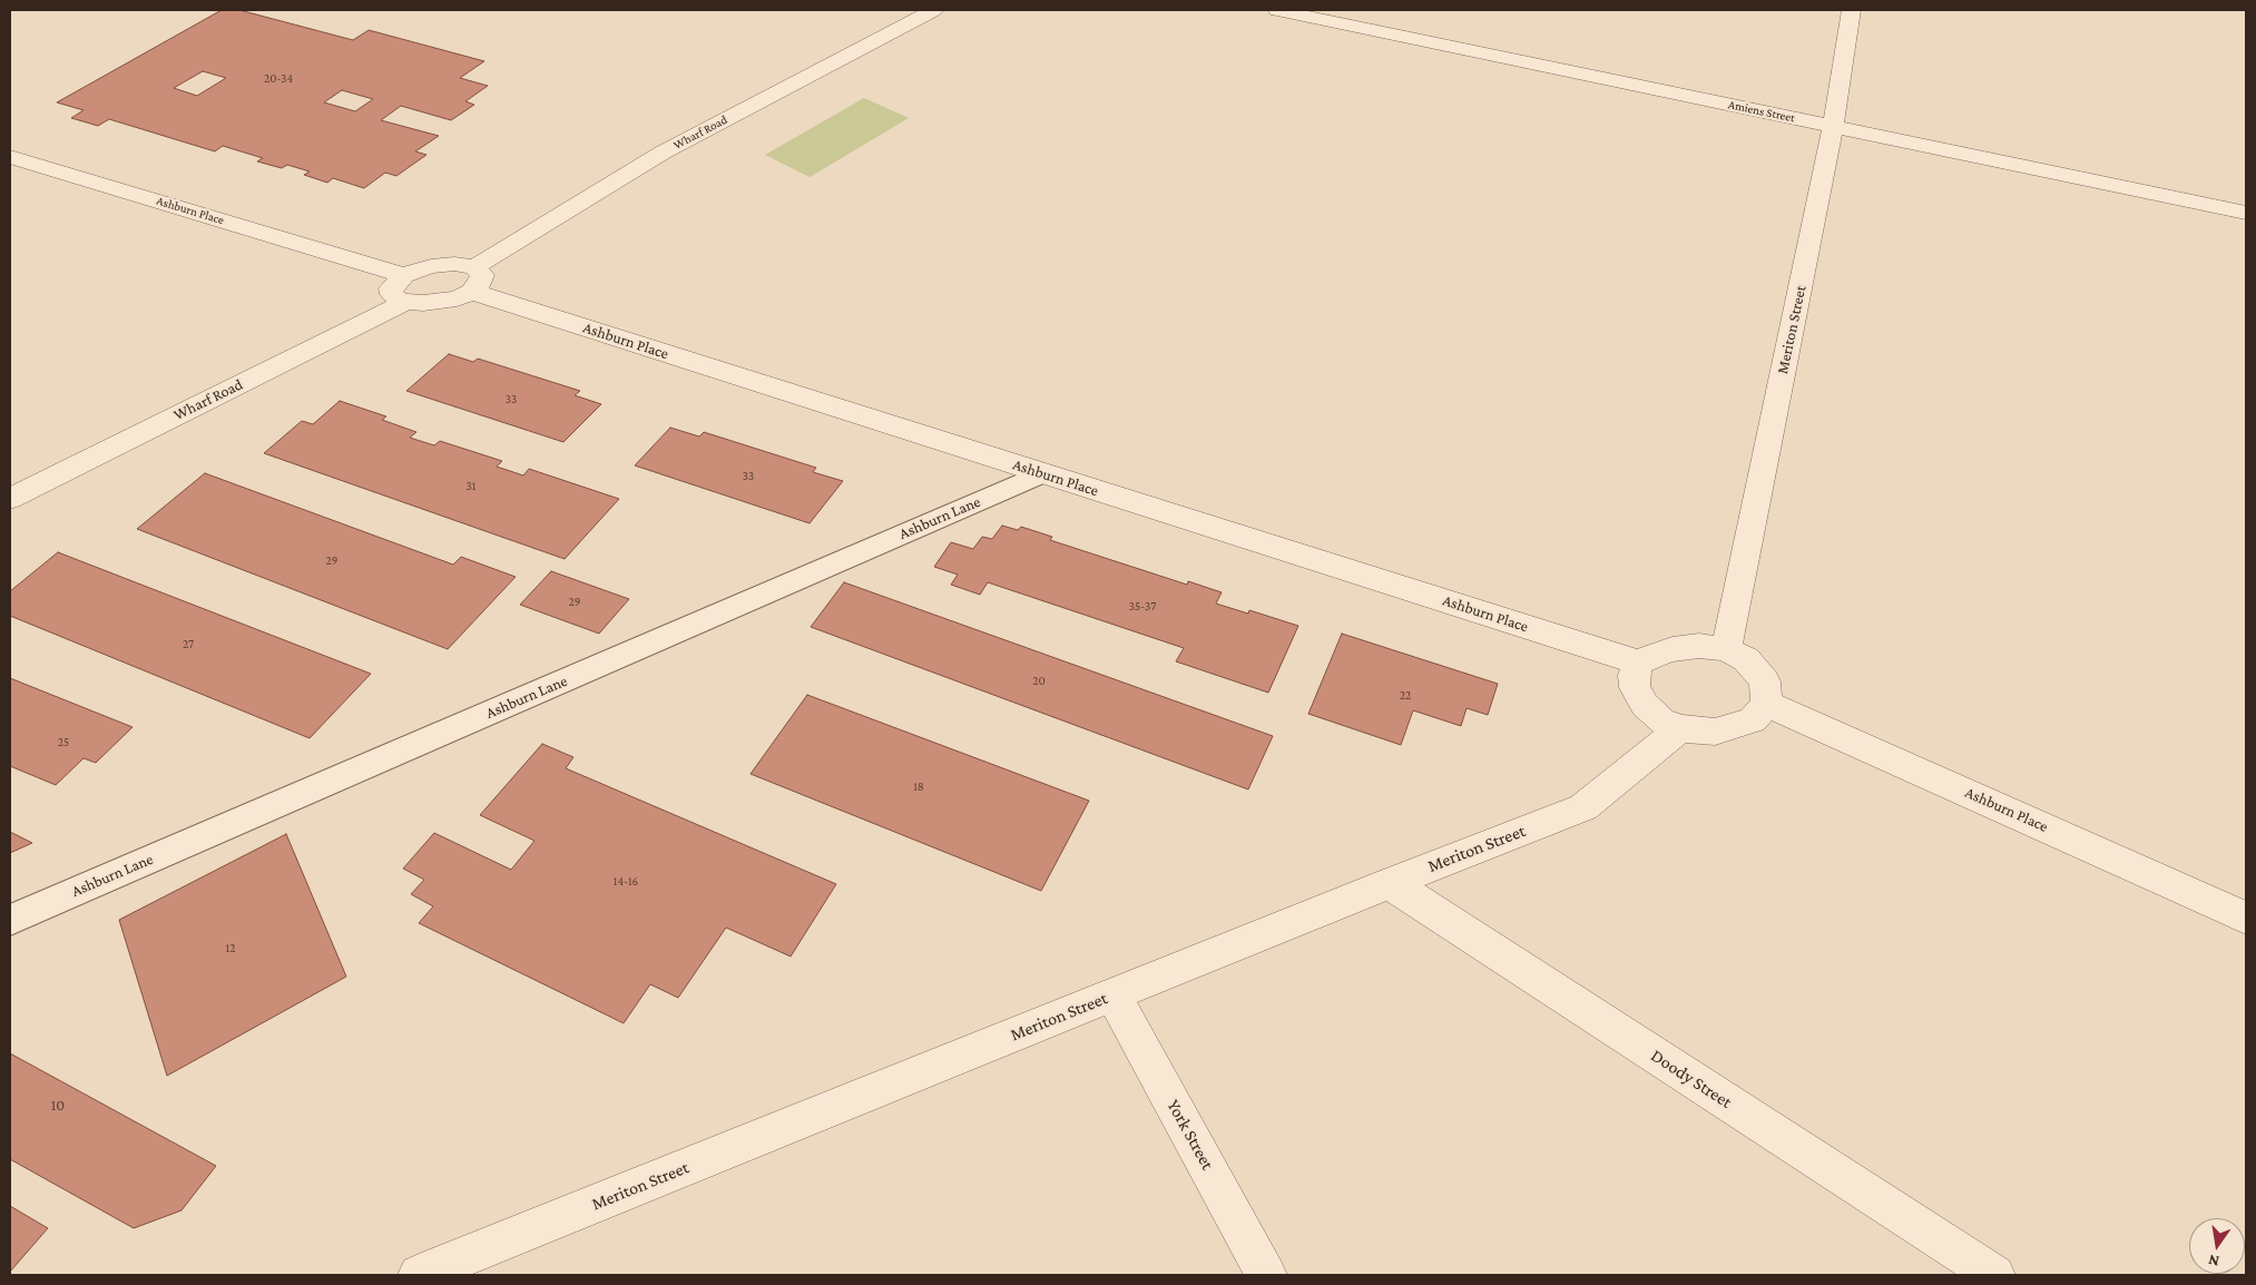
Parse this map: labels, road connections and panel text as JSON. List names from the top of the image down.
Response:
{
  "streets": {
    "street": [
      "Amiens Street",
      "Wharf Road",
      "Ashburn Place",
      "Meriton Street",
      "Doody Street",
      "York Street"
    ],
    "lane": ["Ashburn Lane"]
  },
  "crossings": [
    ["Amiens Street", "Meriton Street"],
    ["Wharf Road", "Ashburn Place"],
    ["Ashburn Place", "Meriton Street"],
    ["Ashburn Place", "Ashburn Lane"],
    ["Meriton Street", "Doody Street"],
    ["Meriton Street", "York Street"]
  ],
  "house_numbers": [
    "20-34",
    "33",
    "33",
    "31",
    "29",
    "29",
    "35-37",
    "27",
    "20",
    "22",
    "25",
    "18",
    "14-16",
    "12",
    "10"
  ],
  "north": "bottom"
}
